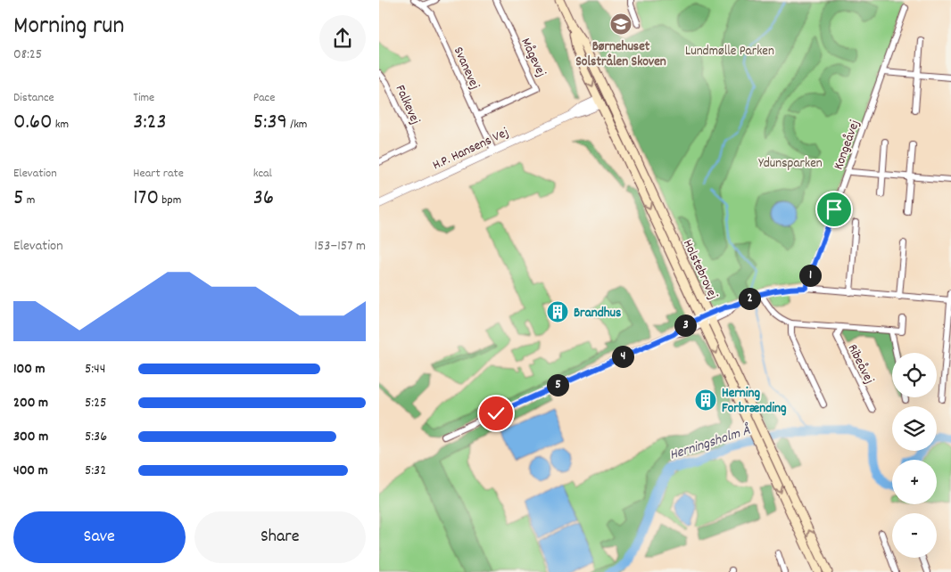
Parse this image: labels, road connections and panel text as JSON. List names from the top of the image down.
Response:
{
  "streets": {
    "main road": ["Holstebrovej"],
    "street": [
      "Mågevej",
      "Svanevej",
      "Falkevej",
      "Kongeåvej",
      "H.P. Hansens Vej",
      "Ribeåvej"
    ]
  },
  "crossings": [
    ["Mågevej", "Svanevej"],
    ["Svanevej", "H.P. Hansens Vej"],
    ["H.P. Hansens Vej", "Holstebrovej"]
  ],
  "water": ["Herningsholm Å"],
  "parks": ["Lundmølle Parken", "Ydunsparken"],
  "places": {
    "school or university": ["Børnehuset Solstrålen Skoven"],
    "building": ["Brandhus", "Herning Forbrænding"]
  },
  "page": {
    "heading": ["Morning run", "08:25"],
    "stats": [
      ["Distance", "0.60 km"],
      ["Time", "3:23"],
      ["Pace", "5:39 /km"],
      ["Elevation", "5 m"],
      ["Heart rate", "170 bpm"],
      ["kcal", "36"]
    ],
    "chart": ["Elevation", "153–157 m"],
    "pins": [
      "1",
      "2",
      "3",
      "4",
      "5"
    ],
    "list": [
      {
        "name": "100 m",
        "note": "5:44"
      },
      {
        "name": "200 m",
        "note": "5:25"
      },
      {
        "name": "300 m",
        "note": "5:36"
      },
      {
        "name": "400 m",
        "note": "5:32"
      }
    ],
    "map_buttons": ["+", "−"],
    "buttons": ["Save", "Share"]
  }
}
